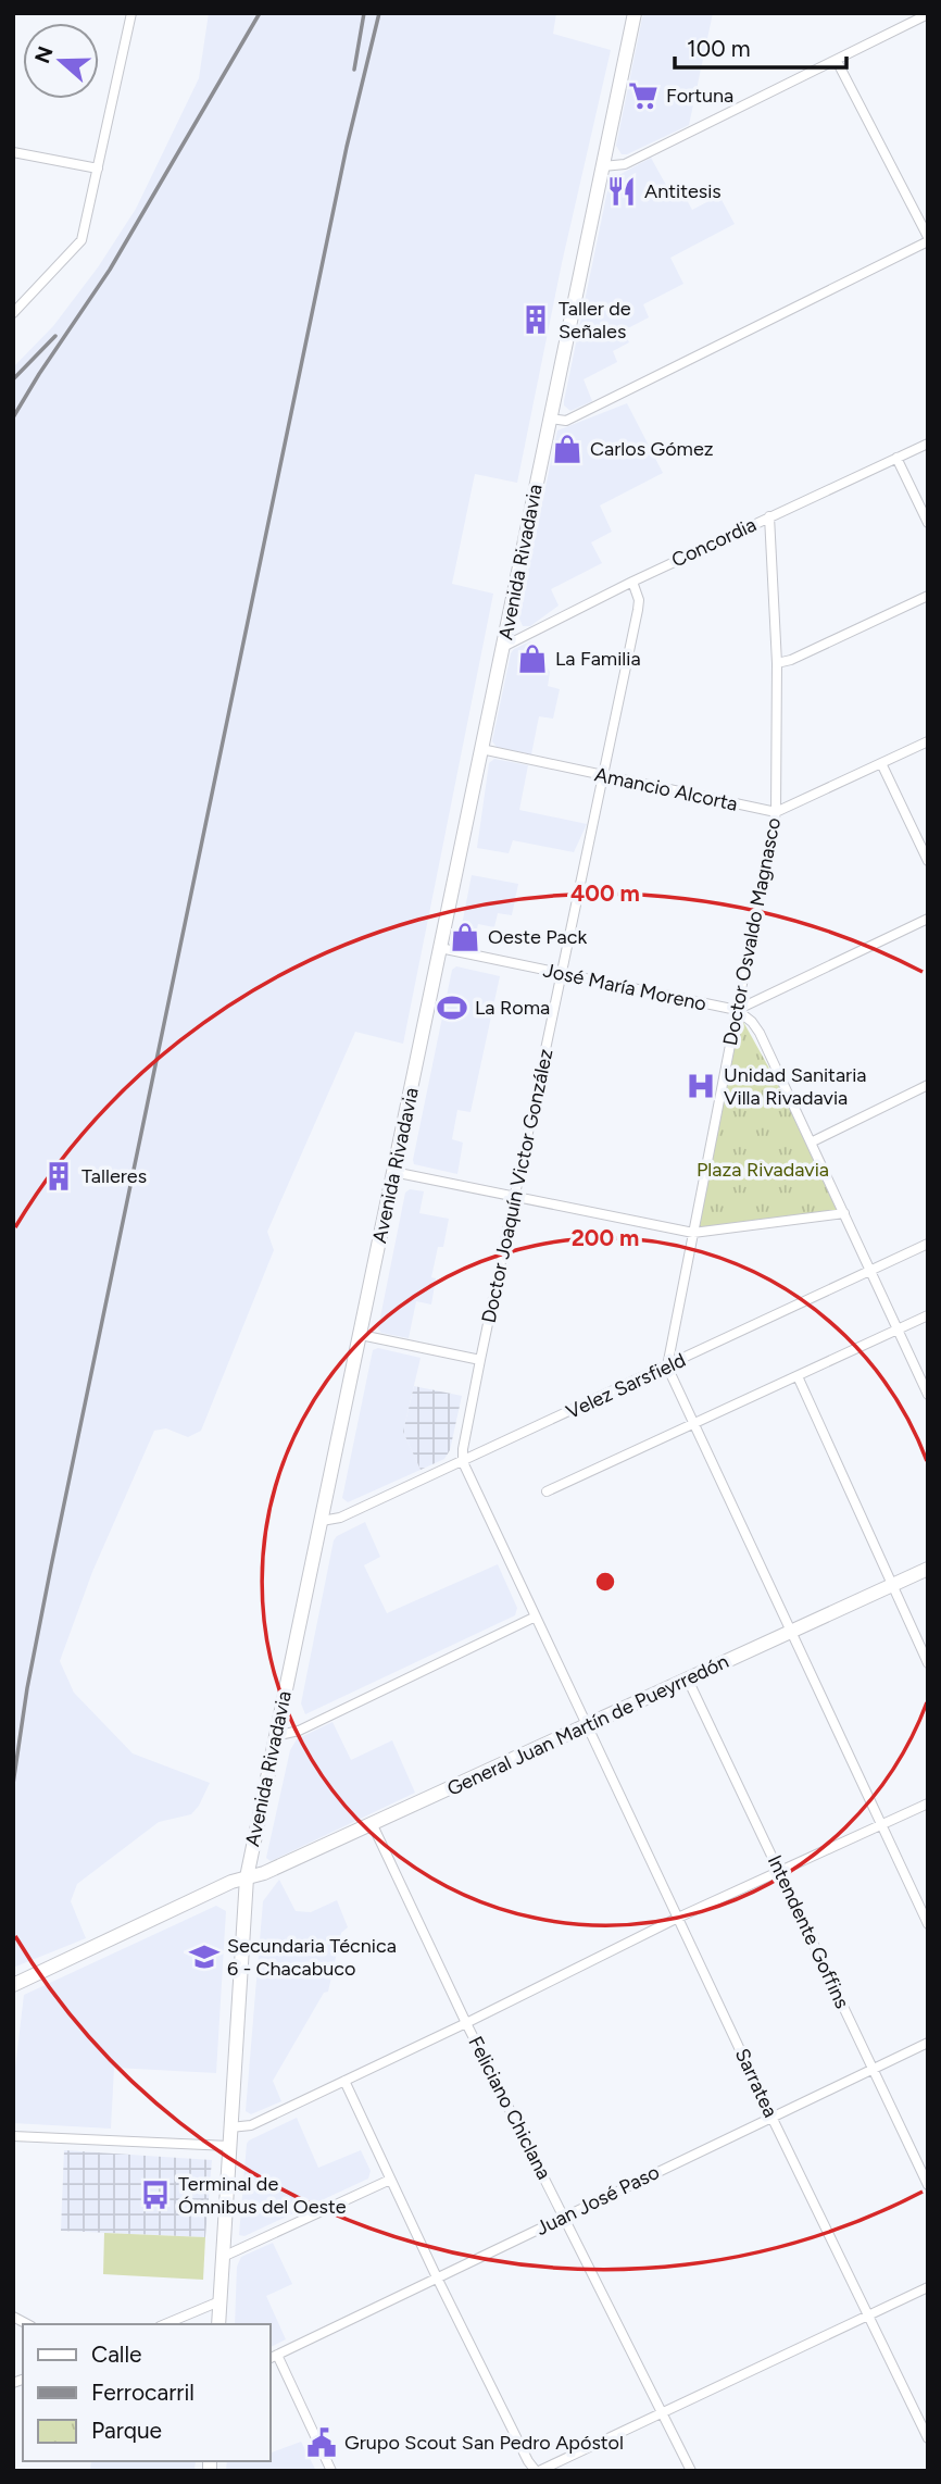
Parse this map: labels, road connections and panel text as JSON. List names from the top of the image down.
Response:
{
  "streets": {
    "main road": ["Avenida Rivadavia", "General Juan Martín de Pueyrredón"],
    "street": [
      "Concordia",
      "Amancio Alcorta",
      "Doctor Osvaldo Magnasco",
      "José María Moreno",
      "Doctor Joaquín Victor González",
      "Velez Sarsfield",
      "Intendente Goffins",
      "Sarratea",
      "Feliciano Chiclana",
      "Juan José Paso"
    ]
  },
  "crossings": [
    ["Concordia", "Avenida Rivadavia"],
    ["Concordia", "Doctor Osvaldo Magnasco"],
    ["Concordia", "Doctor Joaquín Victor González"],
    ["Avenida Rivadavia", "Amancio Alcorta"],
    ["Avenida Rivadavia", "José María Moreno"],
    ["Avenida Rivadavia", "Velez Sarsfield"],
    ["Avenida Rivadavia", "General Juan Martín de Pueyrredón"],
    ["Amancio Alcorta", "Doctor Osvaldo Magnasco"],
    ["Amancio Alcorta", "Doctor Joaquín Victor González"],
    ["Doctor Osvaldo Magnasco", "José María Moreno"],
    ["Doctor Osvaldo Magnasco", "Velez Sarsfield"],
    ["José María Moreno", "Doctor Joaquín Victor González"],
    ["Doctor Joaquín Victor González", "Velez Sarsfield"],
    ["General Juan Martín de Pueyrredón", "Intendente Goffins"],
    ["General Juan Martín de Pueyrredón", "Sarratea"],
    ["General Juan Martín de Pueyrredón", "Feliciano Chiclana"],
    ["Intendente Goffins", "Juan José Paso"],
    ["Sarratea", "Juan José Paso"],
    ["Feliciano Chiclana", "Juan José Paso"]
  ],
  "parks": ["Plaza Rivadavia"],
  "places": {
    "supermarket": ["Fortuna"],
    "restaurant": ["Antitesis"],
    "building": ["Taller de Señales", "Talleres"],
    "shop": ["Carlos Gómez", "La Familia", "Oeste Pack"],
    "sports": ["La Roma"],
    "hospital": ["Unidad Sanitaria Villa Rivadavia"],
    "school or university": ["Secundaria Técnica 6 - Chacabuco"],
    "bus stop": ["Terminal de Ómnibus del Oeste"],
    "public building": ["Grupo Scout San Pedro Apóstol"]
  },
  "legend": ["Calle", "Ferrocarril", "Parque"],
  "scale_bar": "100 m",
  "north": "left",
  "rings": ["400 m", "200 m"]
}
